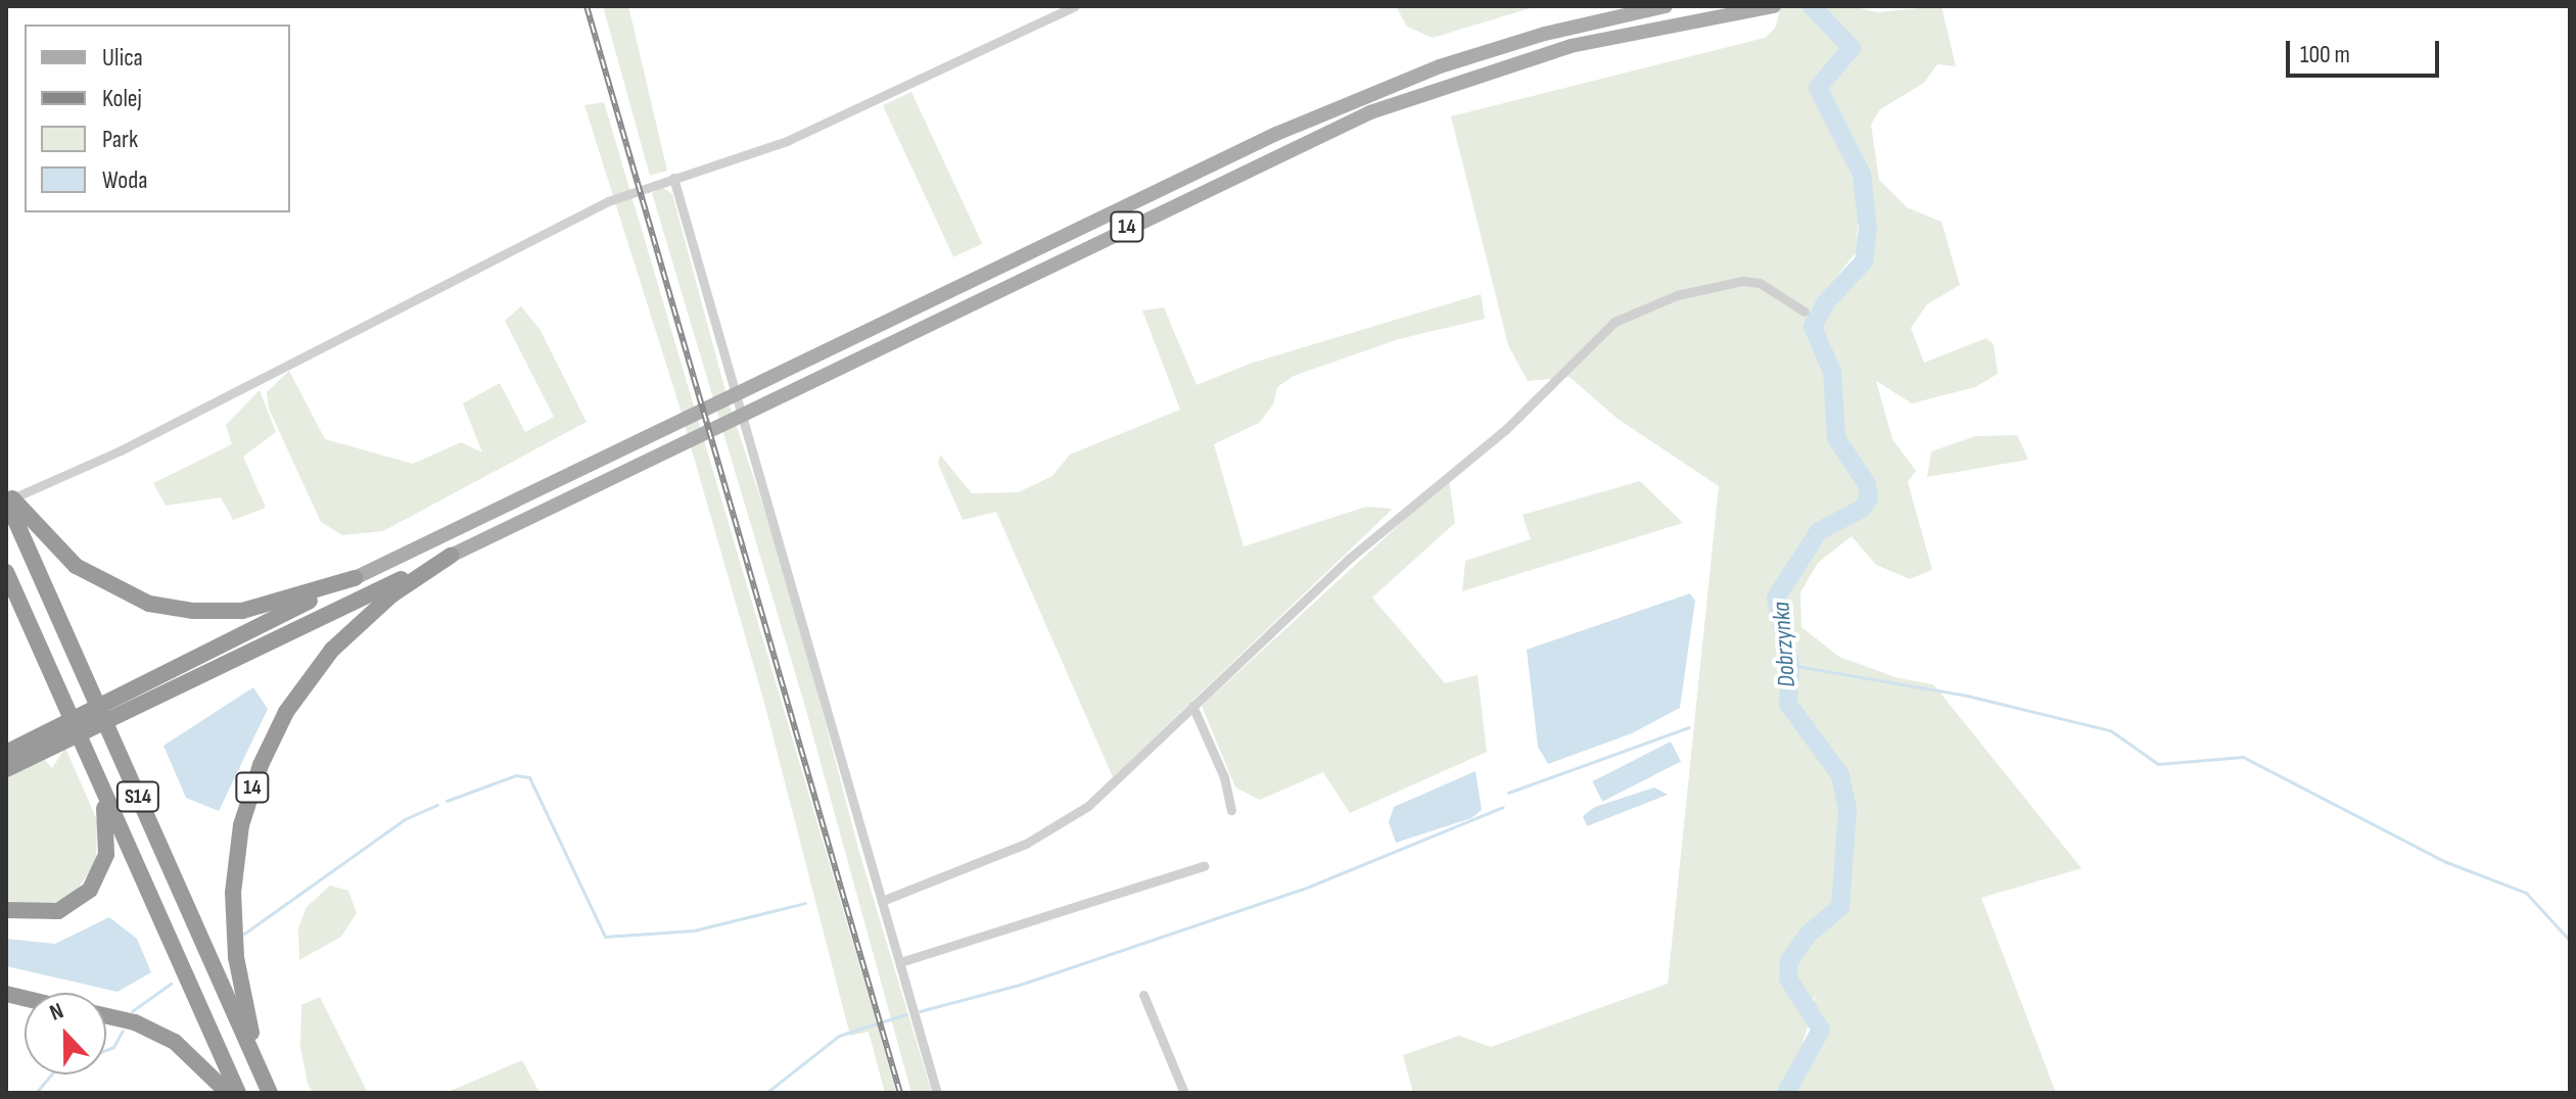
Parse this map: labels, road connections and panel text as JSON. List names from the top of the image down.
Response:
{
  "streets": {
    "highway": ["14", "S14"]
  },
  "crossings": [
    ["14", "S14"]
  ],
  "water": ["Dobrzynka"],
  "legend": [
    "Ulica",
    "Kolej",
    "Park",
    "Woda"
  ],
  "scale_bar": "100 m",
  "north": "top"
}
